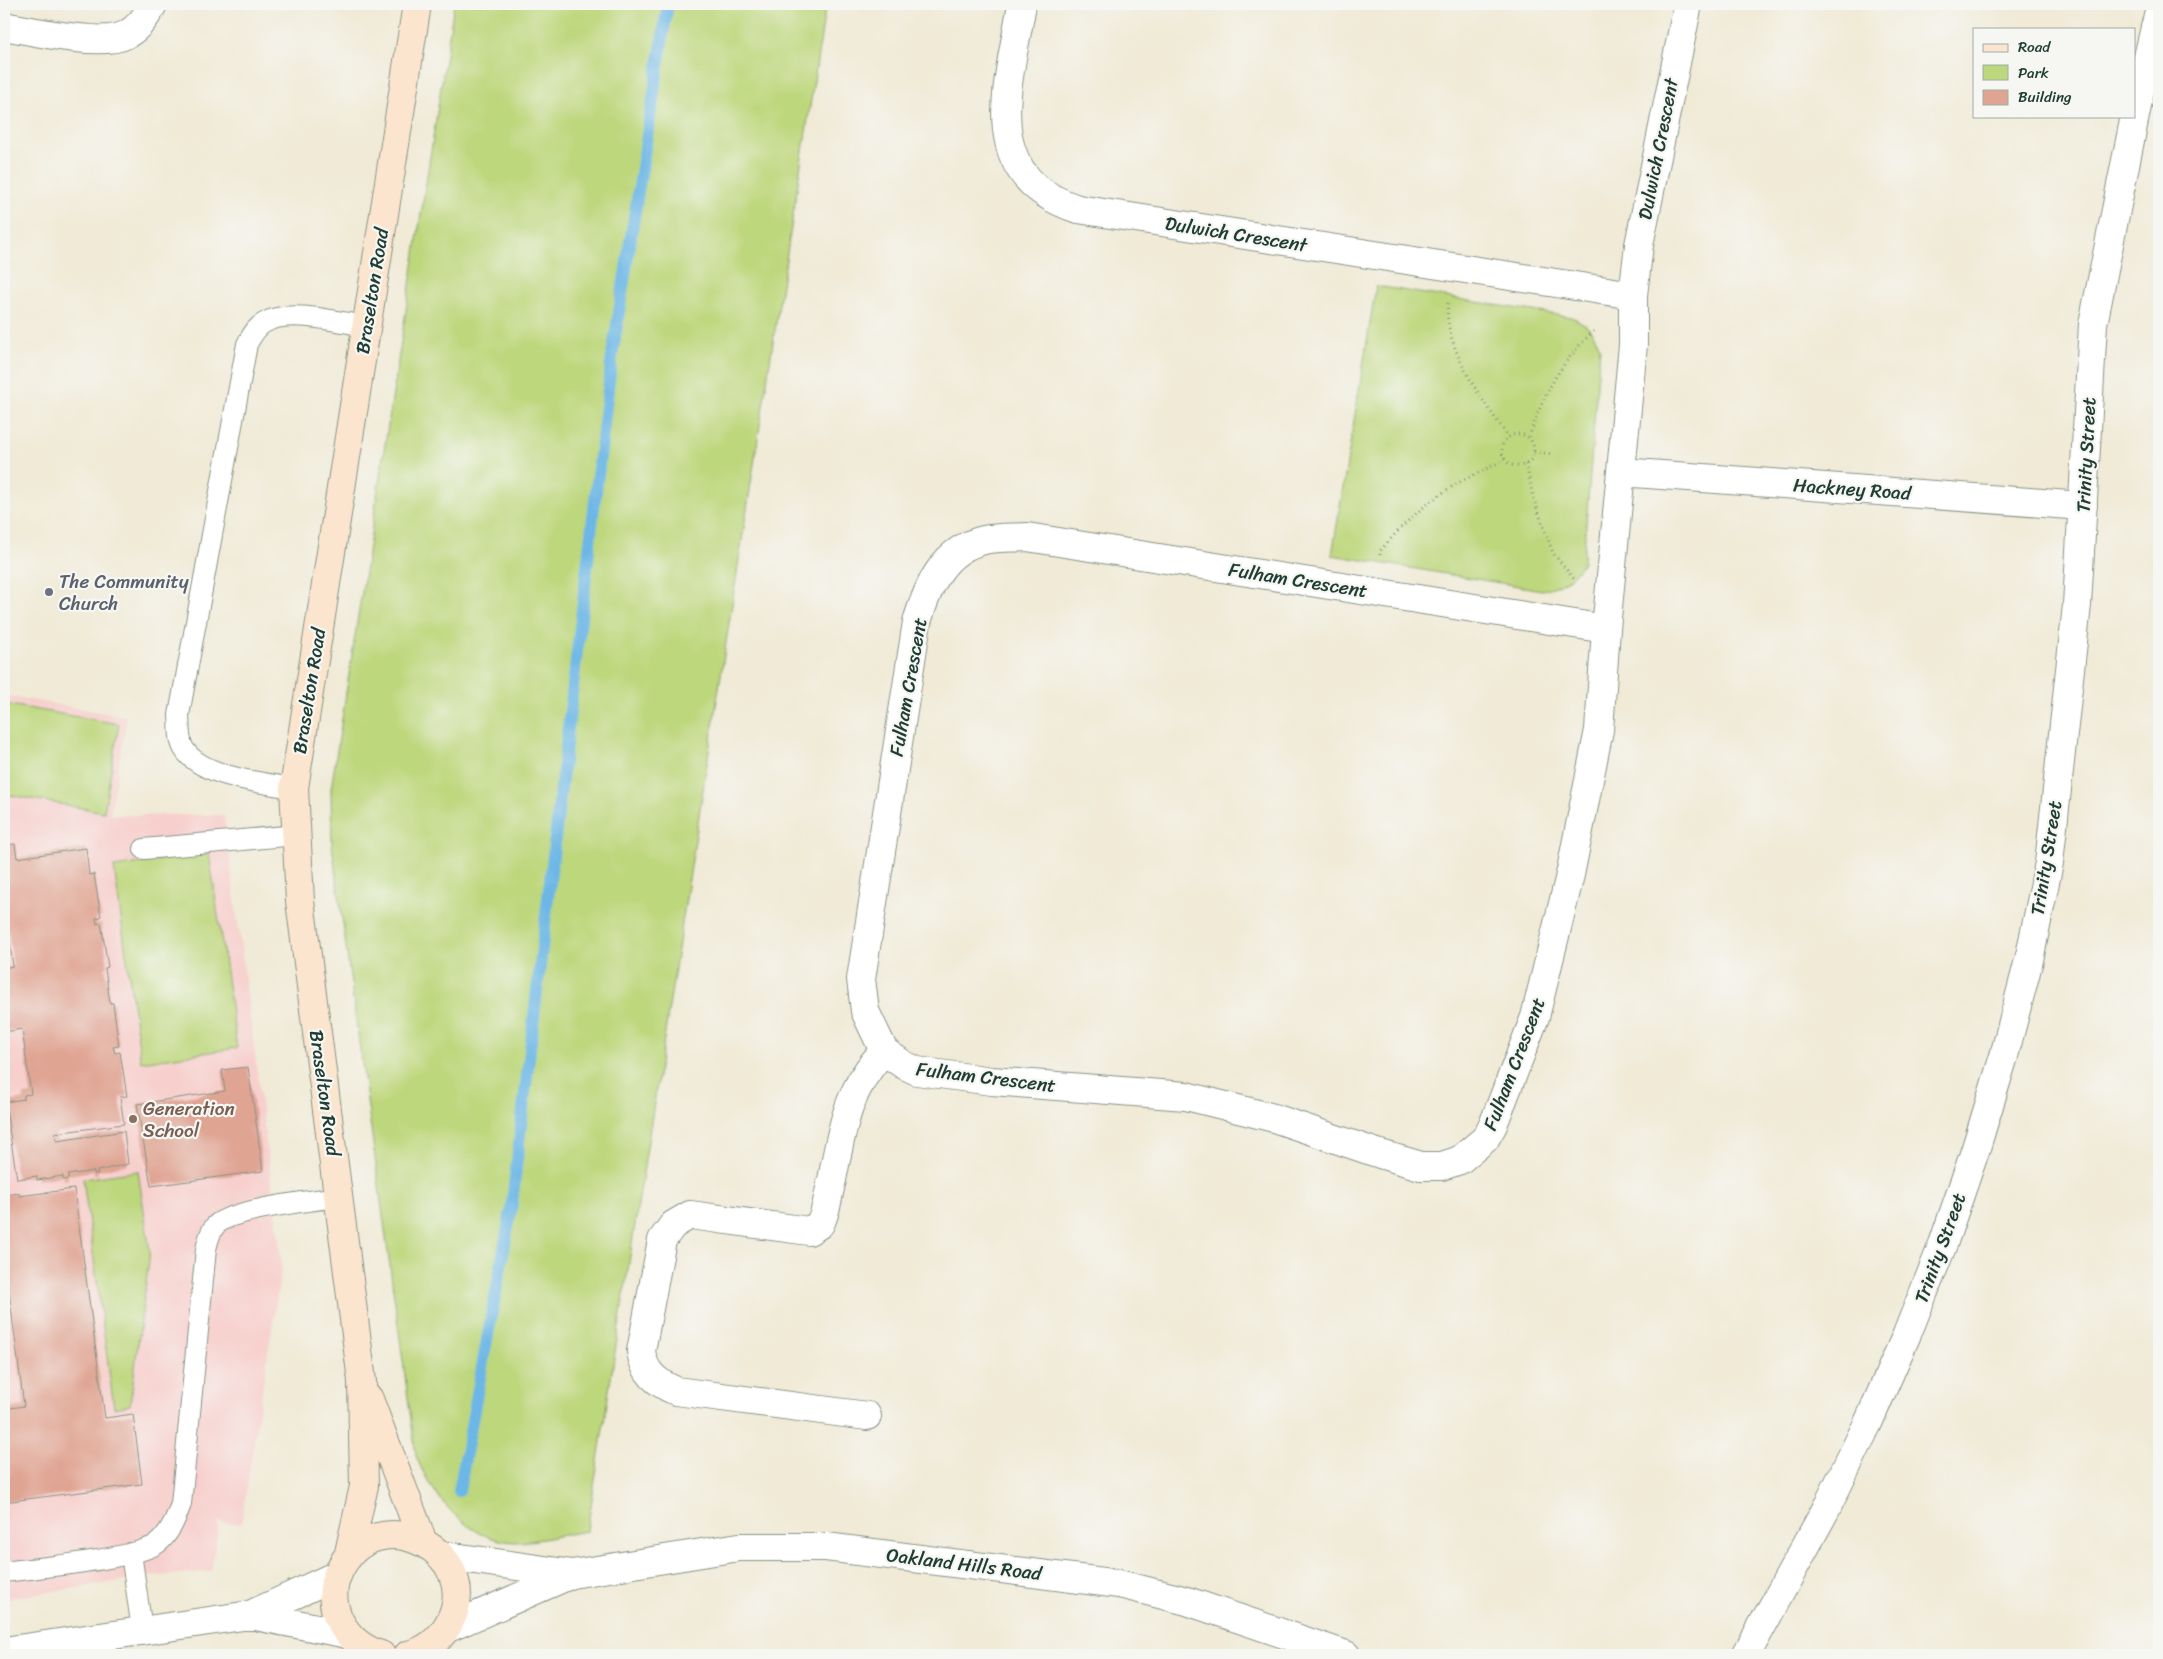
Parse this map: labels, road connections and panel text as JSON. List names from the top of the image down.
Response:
{
  "streets": {
    "street": [
      "Dulwich Crescent",
      "Braselton Road",
      "Trinity Street",
      "Hackney Road",
      "Fulham Crescent",
      "Oakland Hills Road"
    ]
  },
  "crossings": [
    ["Dulwich Crescent", "Hackney Road"],
    ["Dulwich Crescent", "Fulham Crescent"],
    ["Braselton Road", "Oakland Hills Road"],
    ["Trinity Street", "Hackney Road"],
    ["Hackney Road", "Fulham Crescent"]
  ],
  "places": ["The Community Church", "Generation School"],
  "legend": ["Road", "Park", "Building"]
}
